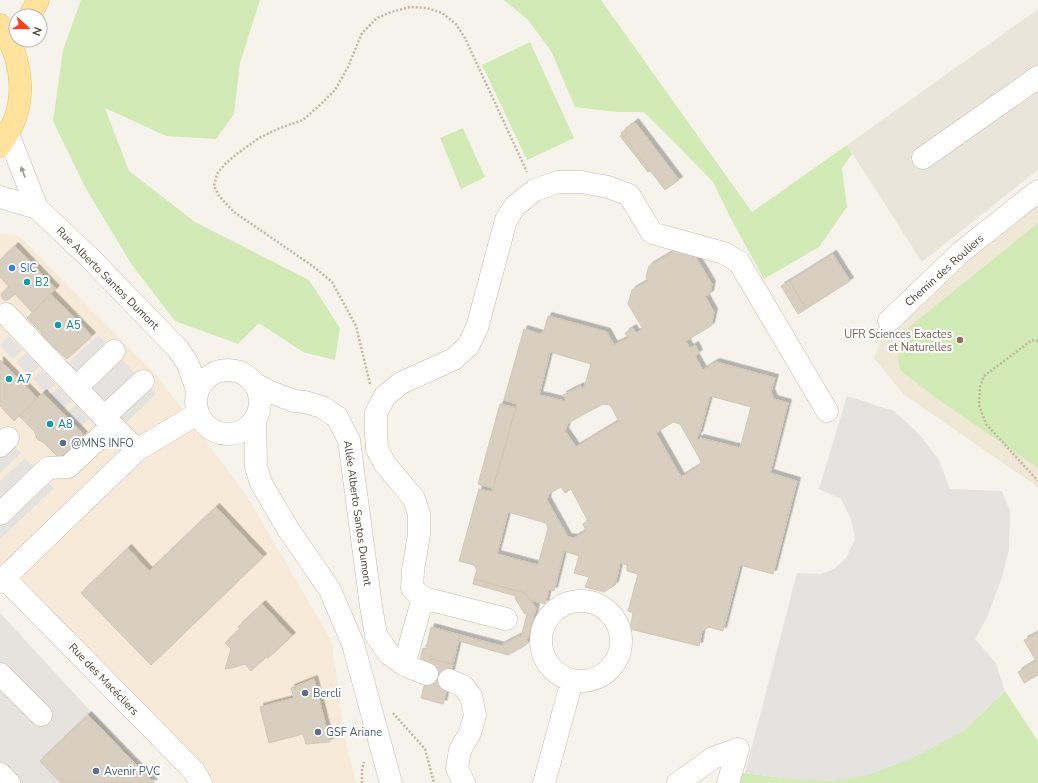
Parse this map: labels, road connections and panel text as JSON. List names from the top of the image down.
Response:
{
  "streets": {
    "street": [
      "Chemin des Rouliers",
      "Rue Alberto Santos Dumont",
      "Allée Alberto Santos Dumont",
      "Rue des Macécliers"
    ]
  },
  "crossings": [
    ["Rue Alberto Santos Dumont", "Allée Alberto Santos Dumont"]
  ],
  "places": [
    "SIC",
    "B2",
    "A5",
    "UFR Sciences Exactes et Naturelles",
    "A7",
    "A8",
    "@MNS INFO",
    "Bercli",
    "GSF Ariane",
    "Avenir PVC"
  ],
  "north": "right"
}
